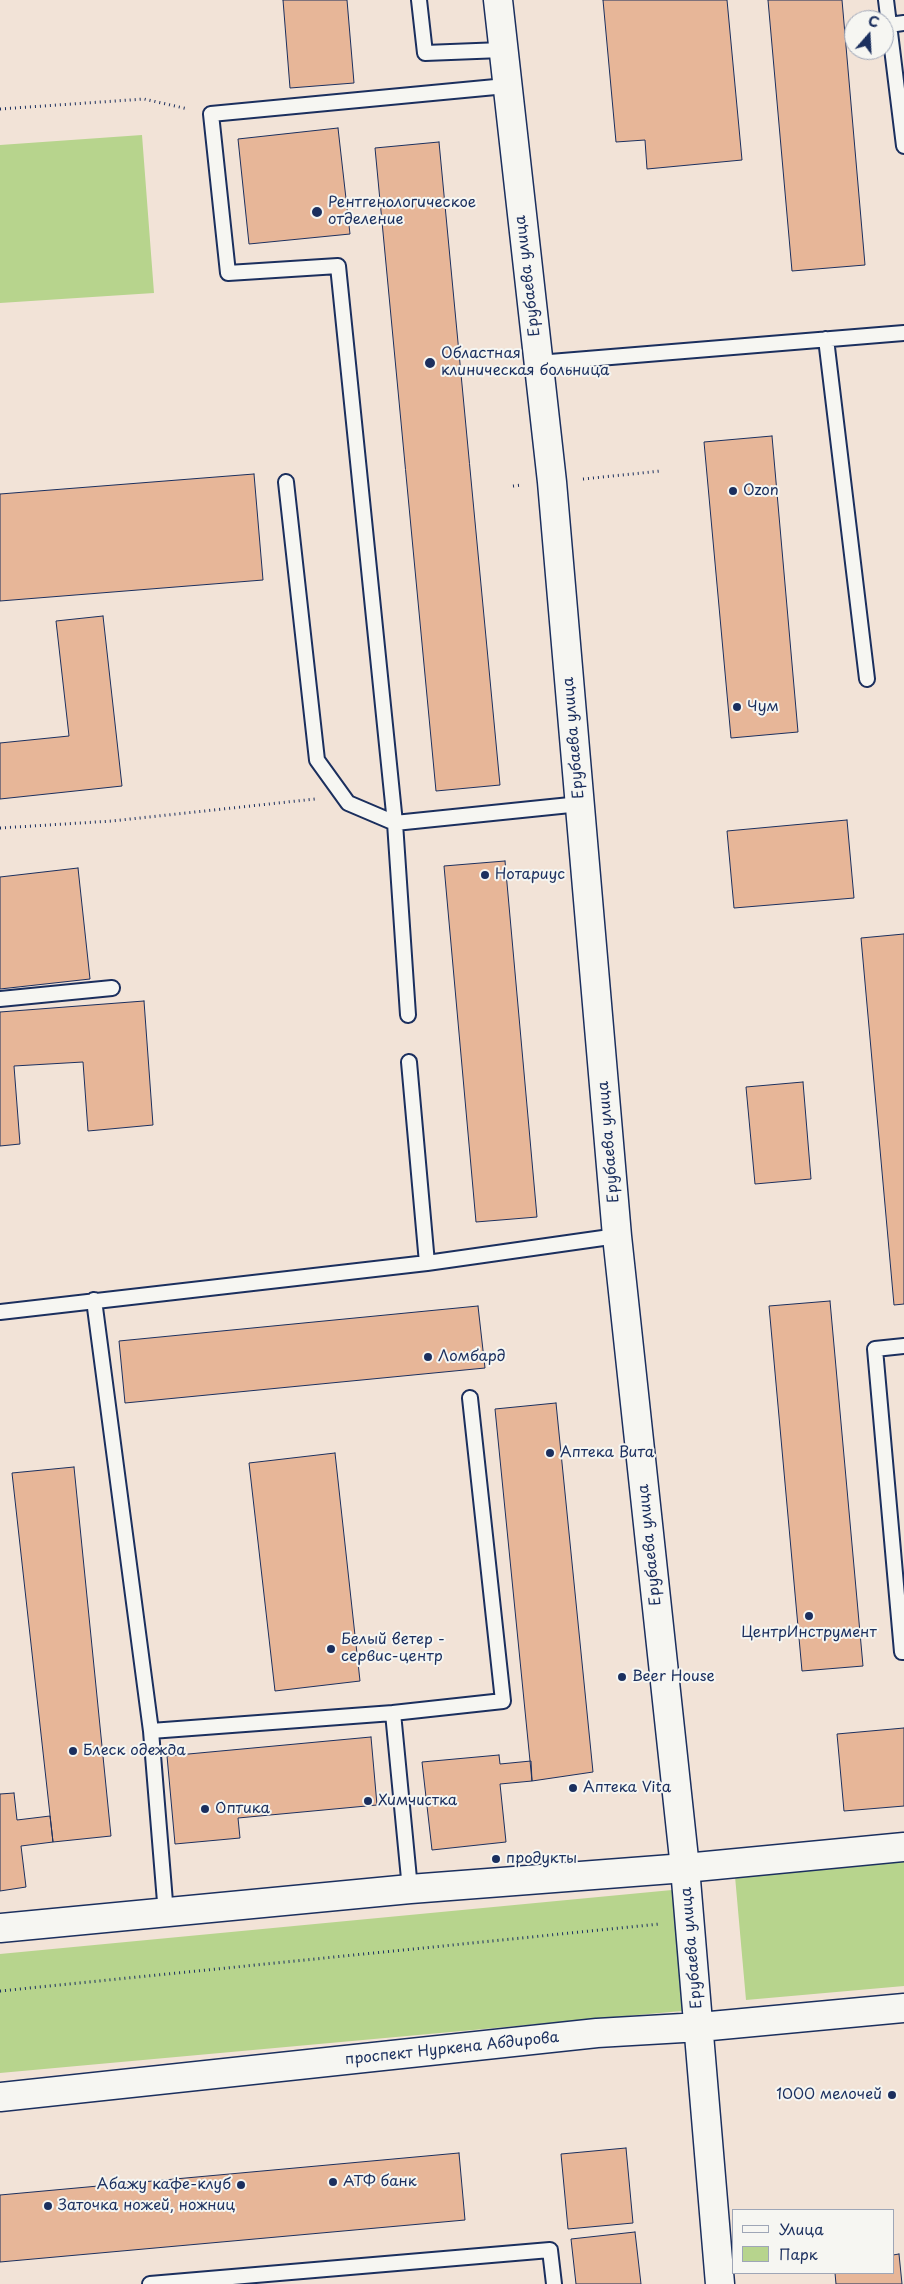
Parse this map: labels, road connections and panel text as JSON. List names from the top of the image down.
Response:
{
  "streets": {
    "main road": ["Ерубаева улица", "проспект Нуркена Абдирова"]
  },
  "crossings": [
    ["Ерубаева улица", "проспект Нуркена Абдирова"]
  ],
  "places": [
    "Рентгенологическое отделение",
    "Областная клиническая больница",
    "Ozon",
    "Чум",
    "Нотариус",
    "Ломбард",
    "Аптека Вита",
    "ЦентрИнструмент",
    "Белый ветер - сервис-центр",
    "Beer House",
    "Блеск одежда",
    "Аптека Vita",
    "Химчистка",
    "Оптика",
    "продукты",
    "1000 мелочей",
    "АТФ банк",
    "Абажу кафе-клуб",
    "Заточка ножей, ножниц"
  ],
  "legend": ["Улица", "Парк"],
  "north": "top"
}
